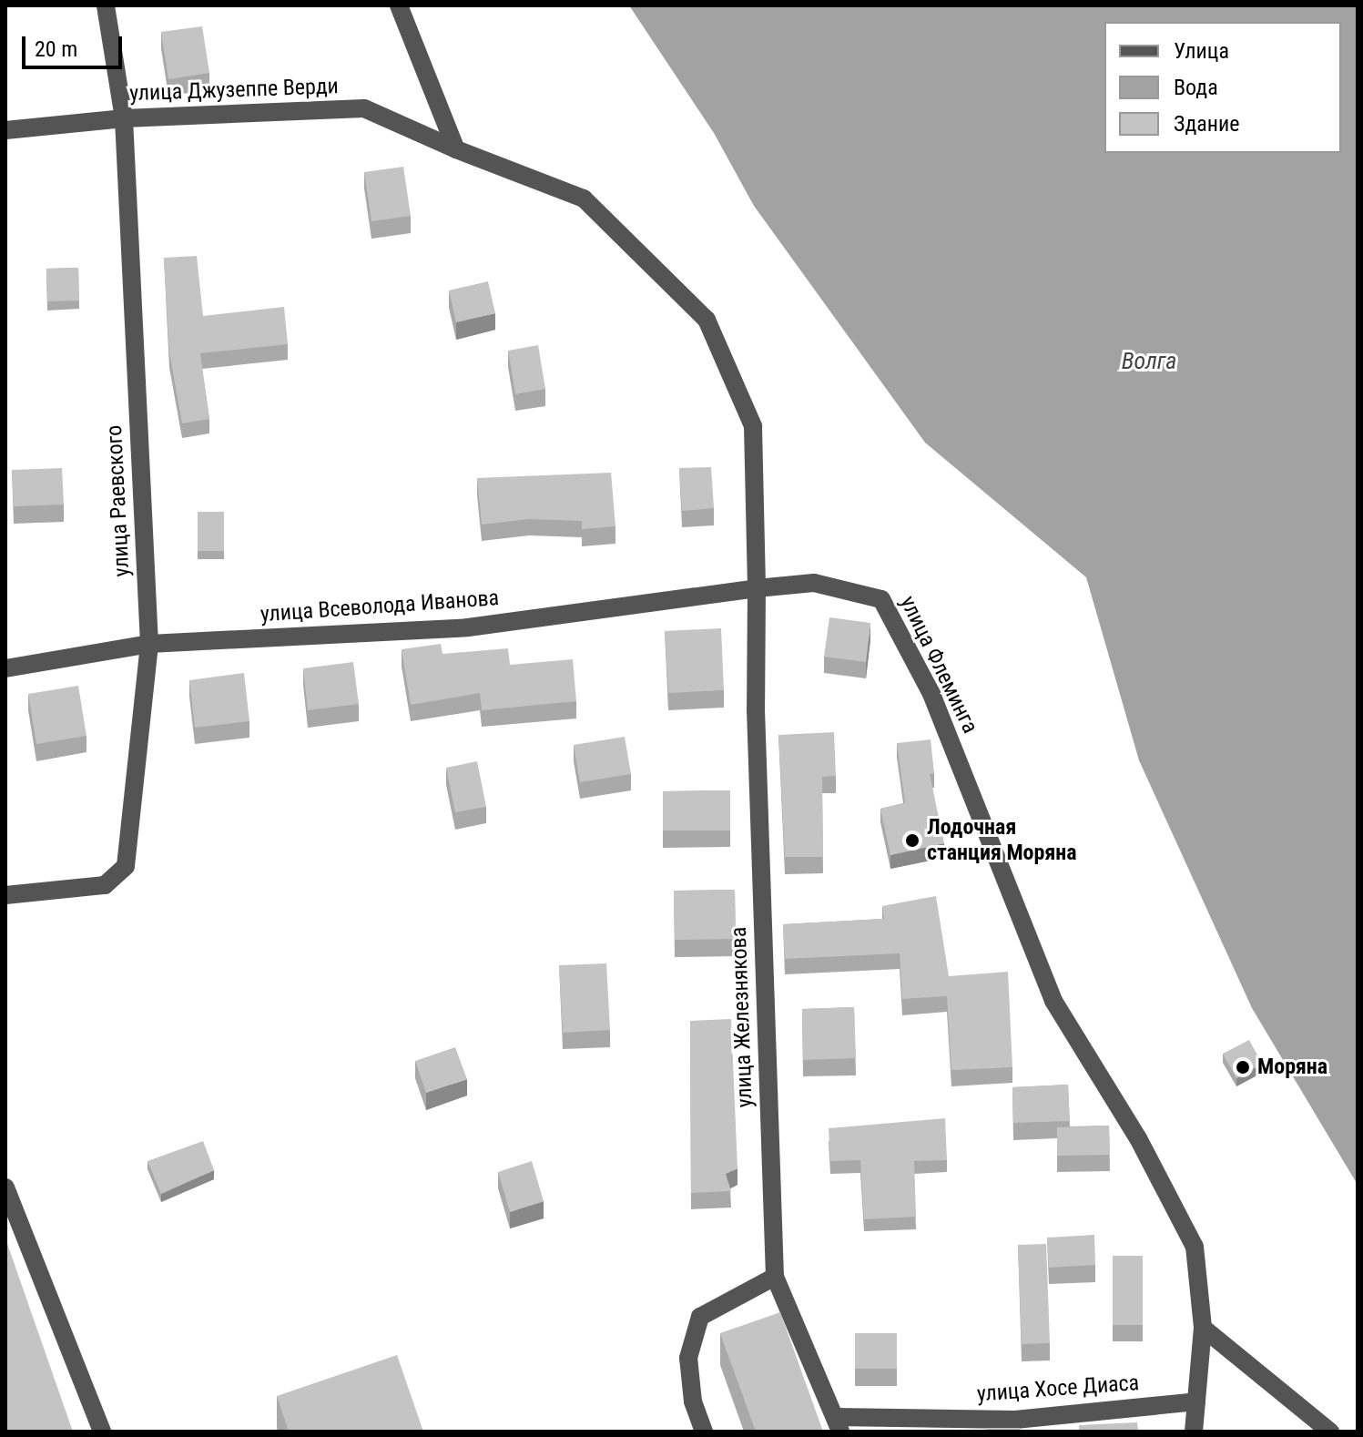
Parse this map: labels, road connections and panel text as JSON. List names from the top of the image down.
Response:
{
  "streets": {
    "street": [
      "улица Джузеппе Верди",
      "улица Раевского",
      "улица Всеволода Иванова",
      "улица Флеминга",
      "улица Железнякова",
      "улица Хосе Диаса"
    ]
  },
  "crossings": [
    ["улица Джузеппе Верди", "улица Раевского"],
    ["улица Раевского", "улица Всеволода Иванова"],
    ["улица Всеволода Иванова", "улица Флеминга"],
    ["улица Всеволода Иванова", "улица Железнякова"],
    ["улица Флеминга", "улица Железнякова"],
    ["улица Флеминга", "улица Хосе Диаса"],
    ["улица Железнякова", "улица Хосе Диаса"]
  ],
  "water": ["Волга"],
  "places": ["Лодочная станция Моряна", "Моряна"],
  "legend": ["Улица", "Вода", "Здание"],
  "scale_bar": "20 m"
}
